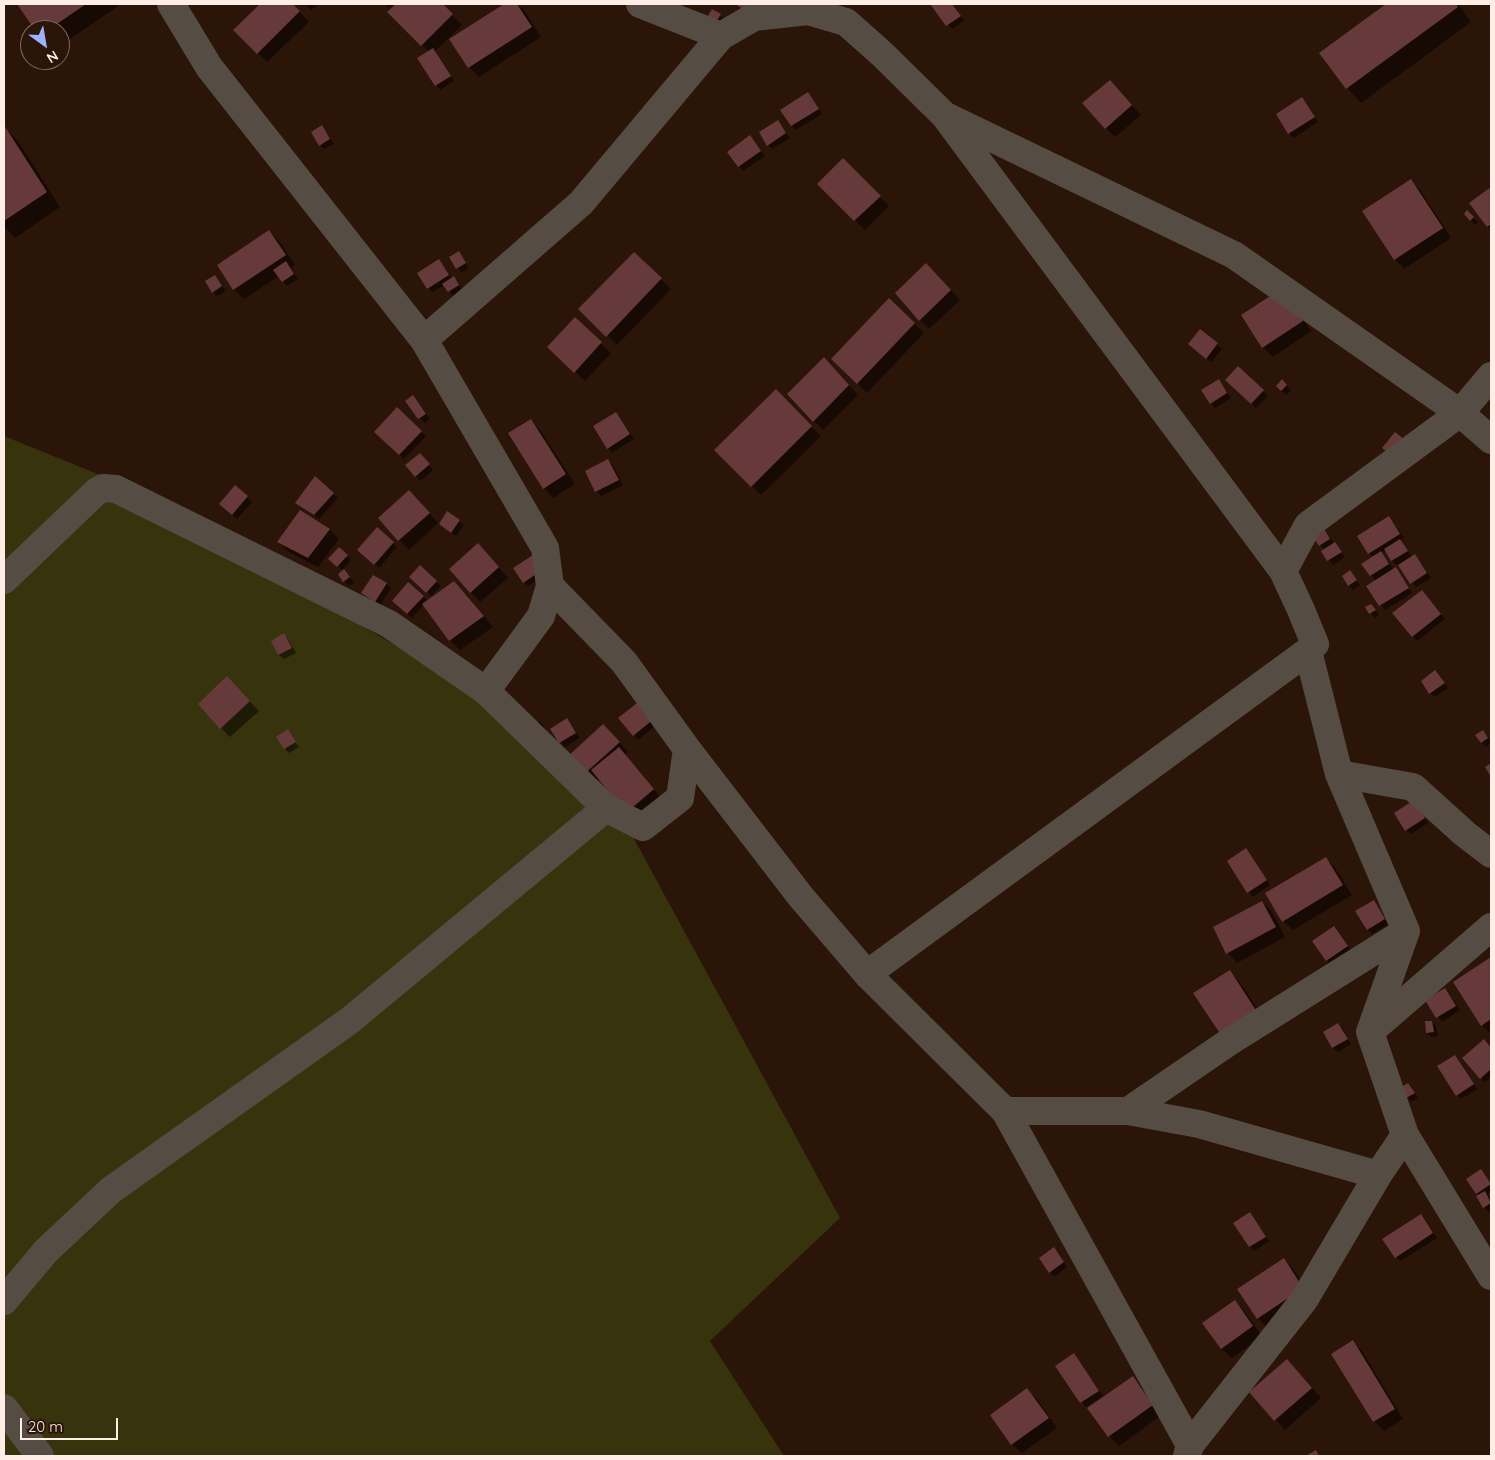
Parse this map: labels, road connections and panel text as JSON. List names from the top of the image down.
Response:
{
  "scale_bar": "20 m",
  "north": "bottom right"
}
